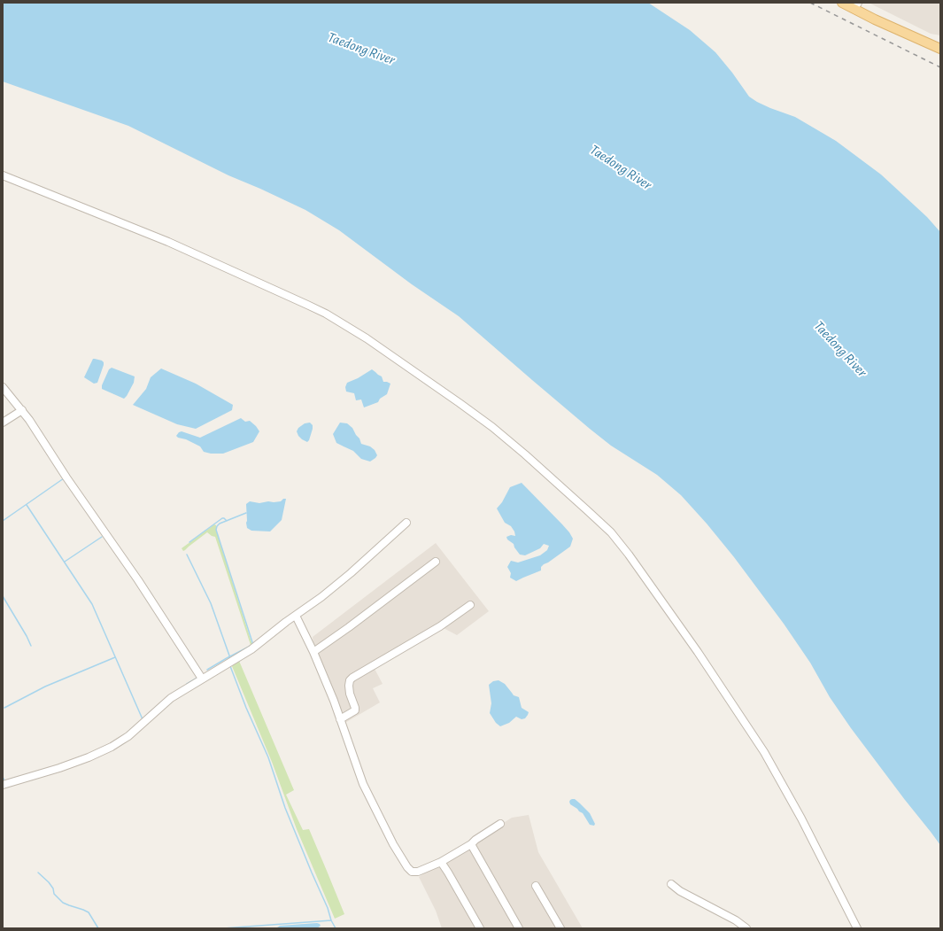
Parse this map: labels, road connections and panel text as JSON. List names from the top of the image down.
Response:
{
  "water": ["Taedong River"]
}
